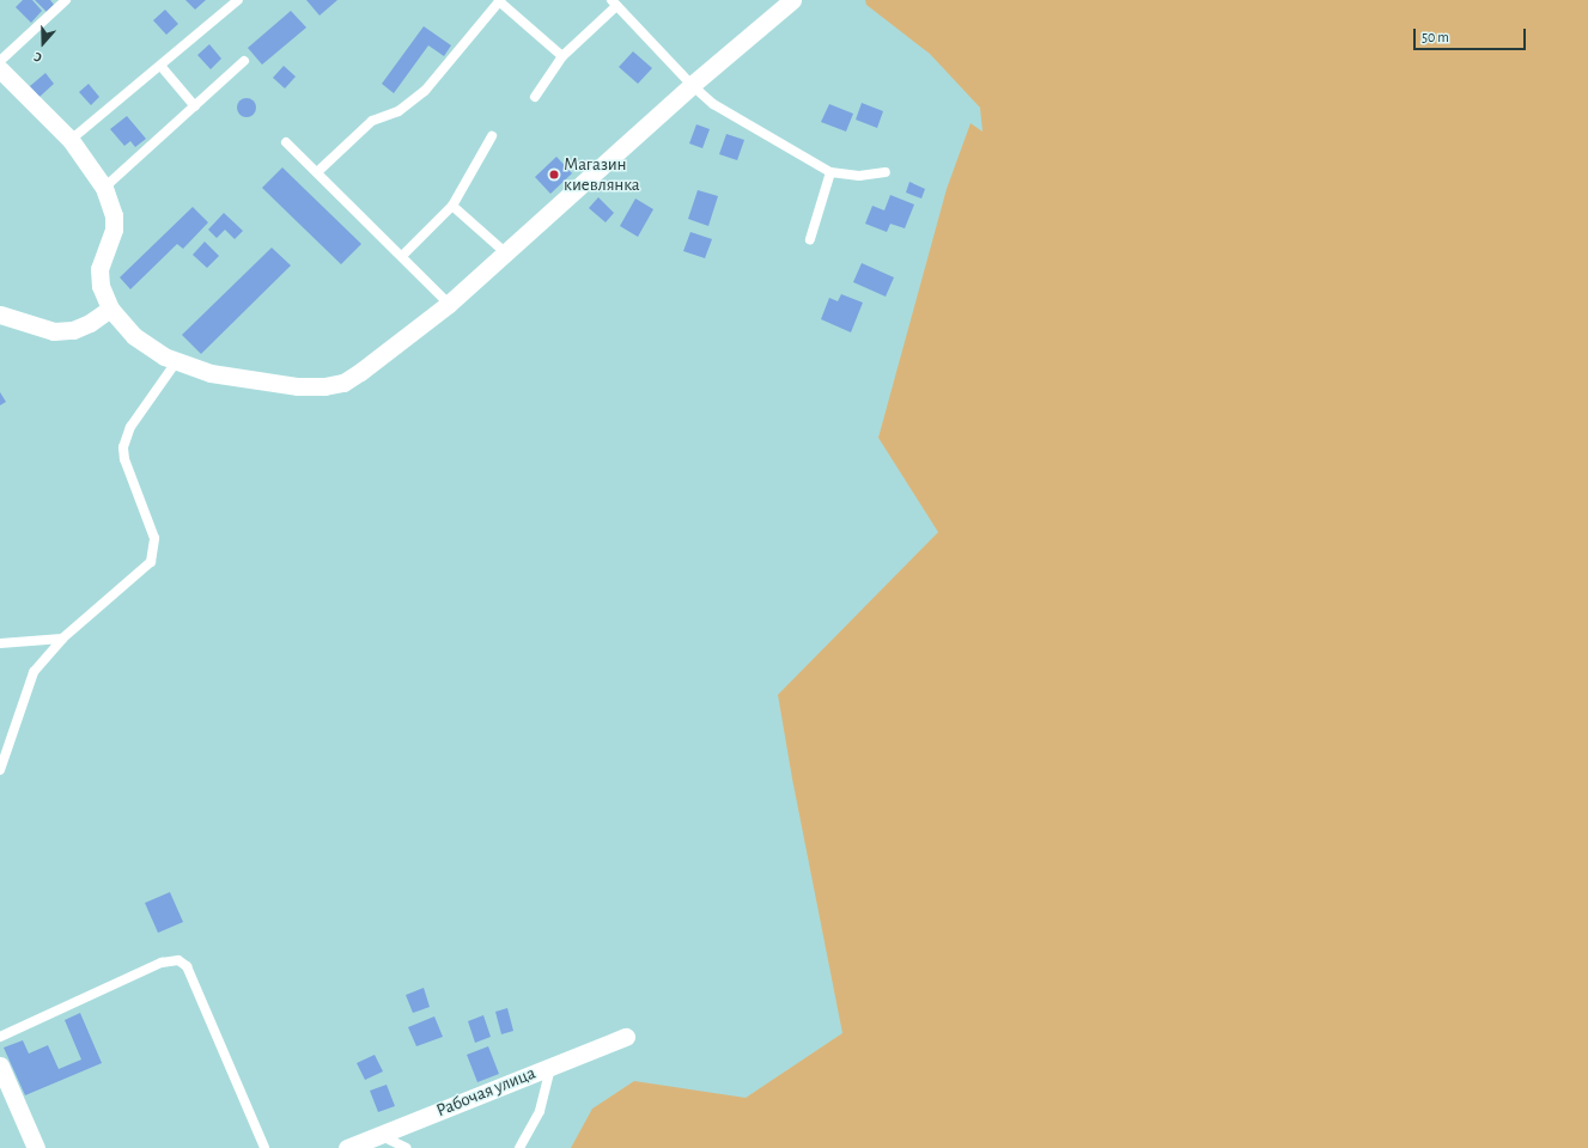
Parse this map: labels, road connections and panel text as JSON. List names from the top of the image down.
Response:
{
  "streets": {
    "street": ["Рабочая улица"]
  },
  "places": ["Магазин киевлянка"],
  "scale_bar": "50 m",
  "north": "bottom"
}
